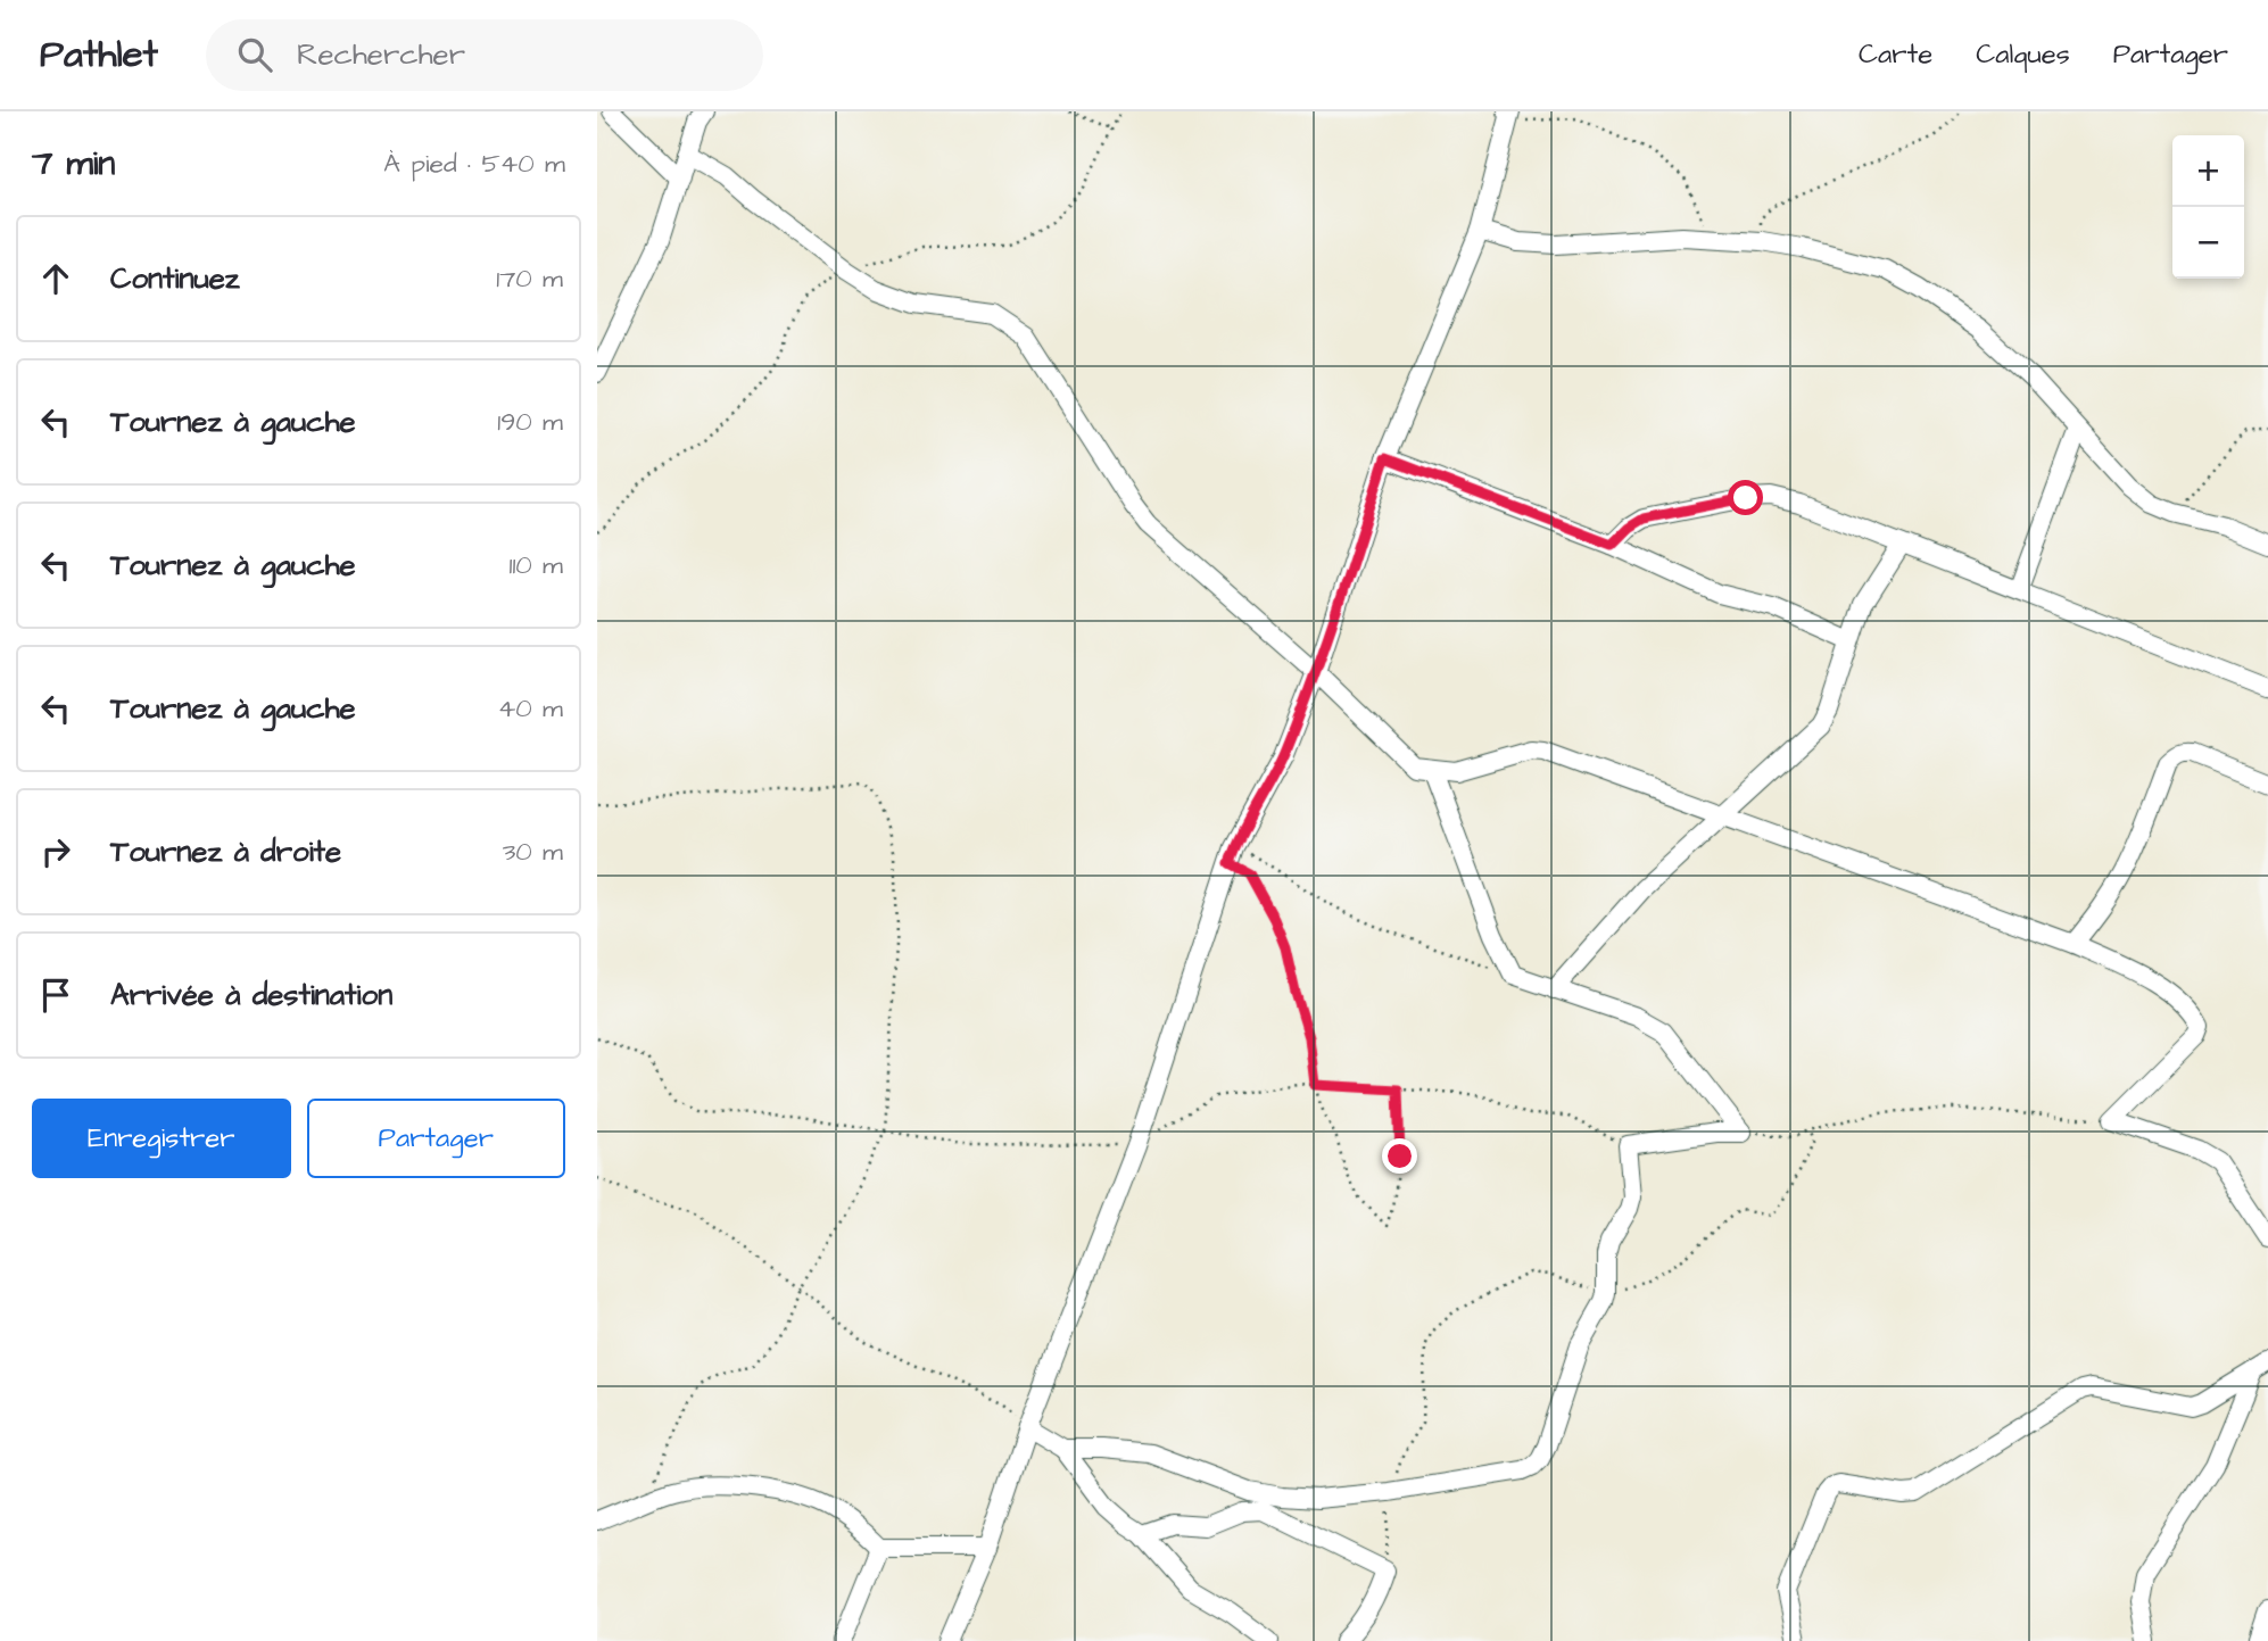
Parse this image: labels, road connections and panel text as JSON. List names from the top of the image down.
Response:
{
  "page": {
    "header": "Pathlet",
    "search": "Rechercher",
    "nav": ["Carte", "Calques", "Partager"],
    "heading": ["7 min", "À pied · 540 m"],
    "map_buttons": ["+", "−"],
    "list": [
      ["Continuez", "170 m"],
      ["Tournez à gauche", "190 m"],
      ["Tournez à gauche", "110 m"],
      ["Tournez à gauche", "40 m"],
      ["Tournez à droite", "30 m"],
      "Arrivée à destination"
    ],
    "buttons": ["Enregistrer", "Partager"]
  }
}
